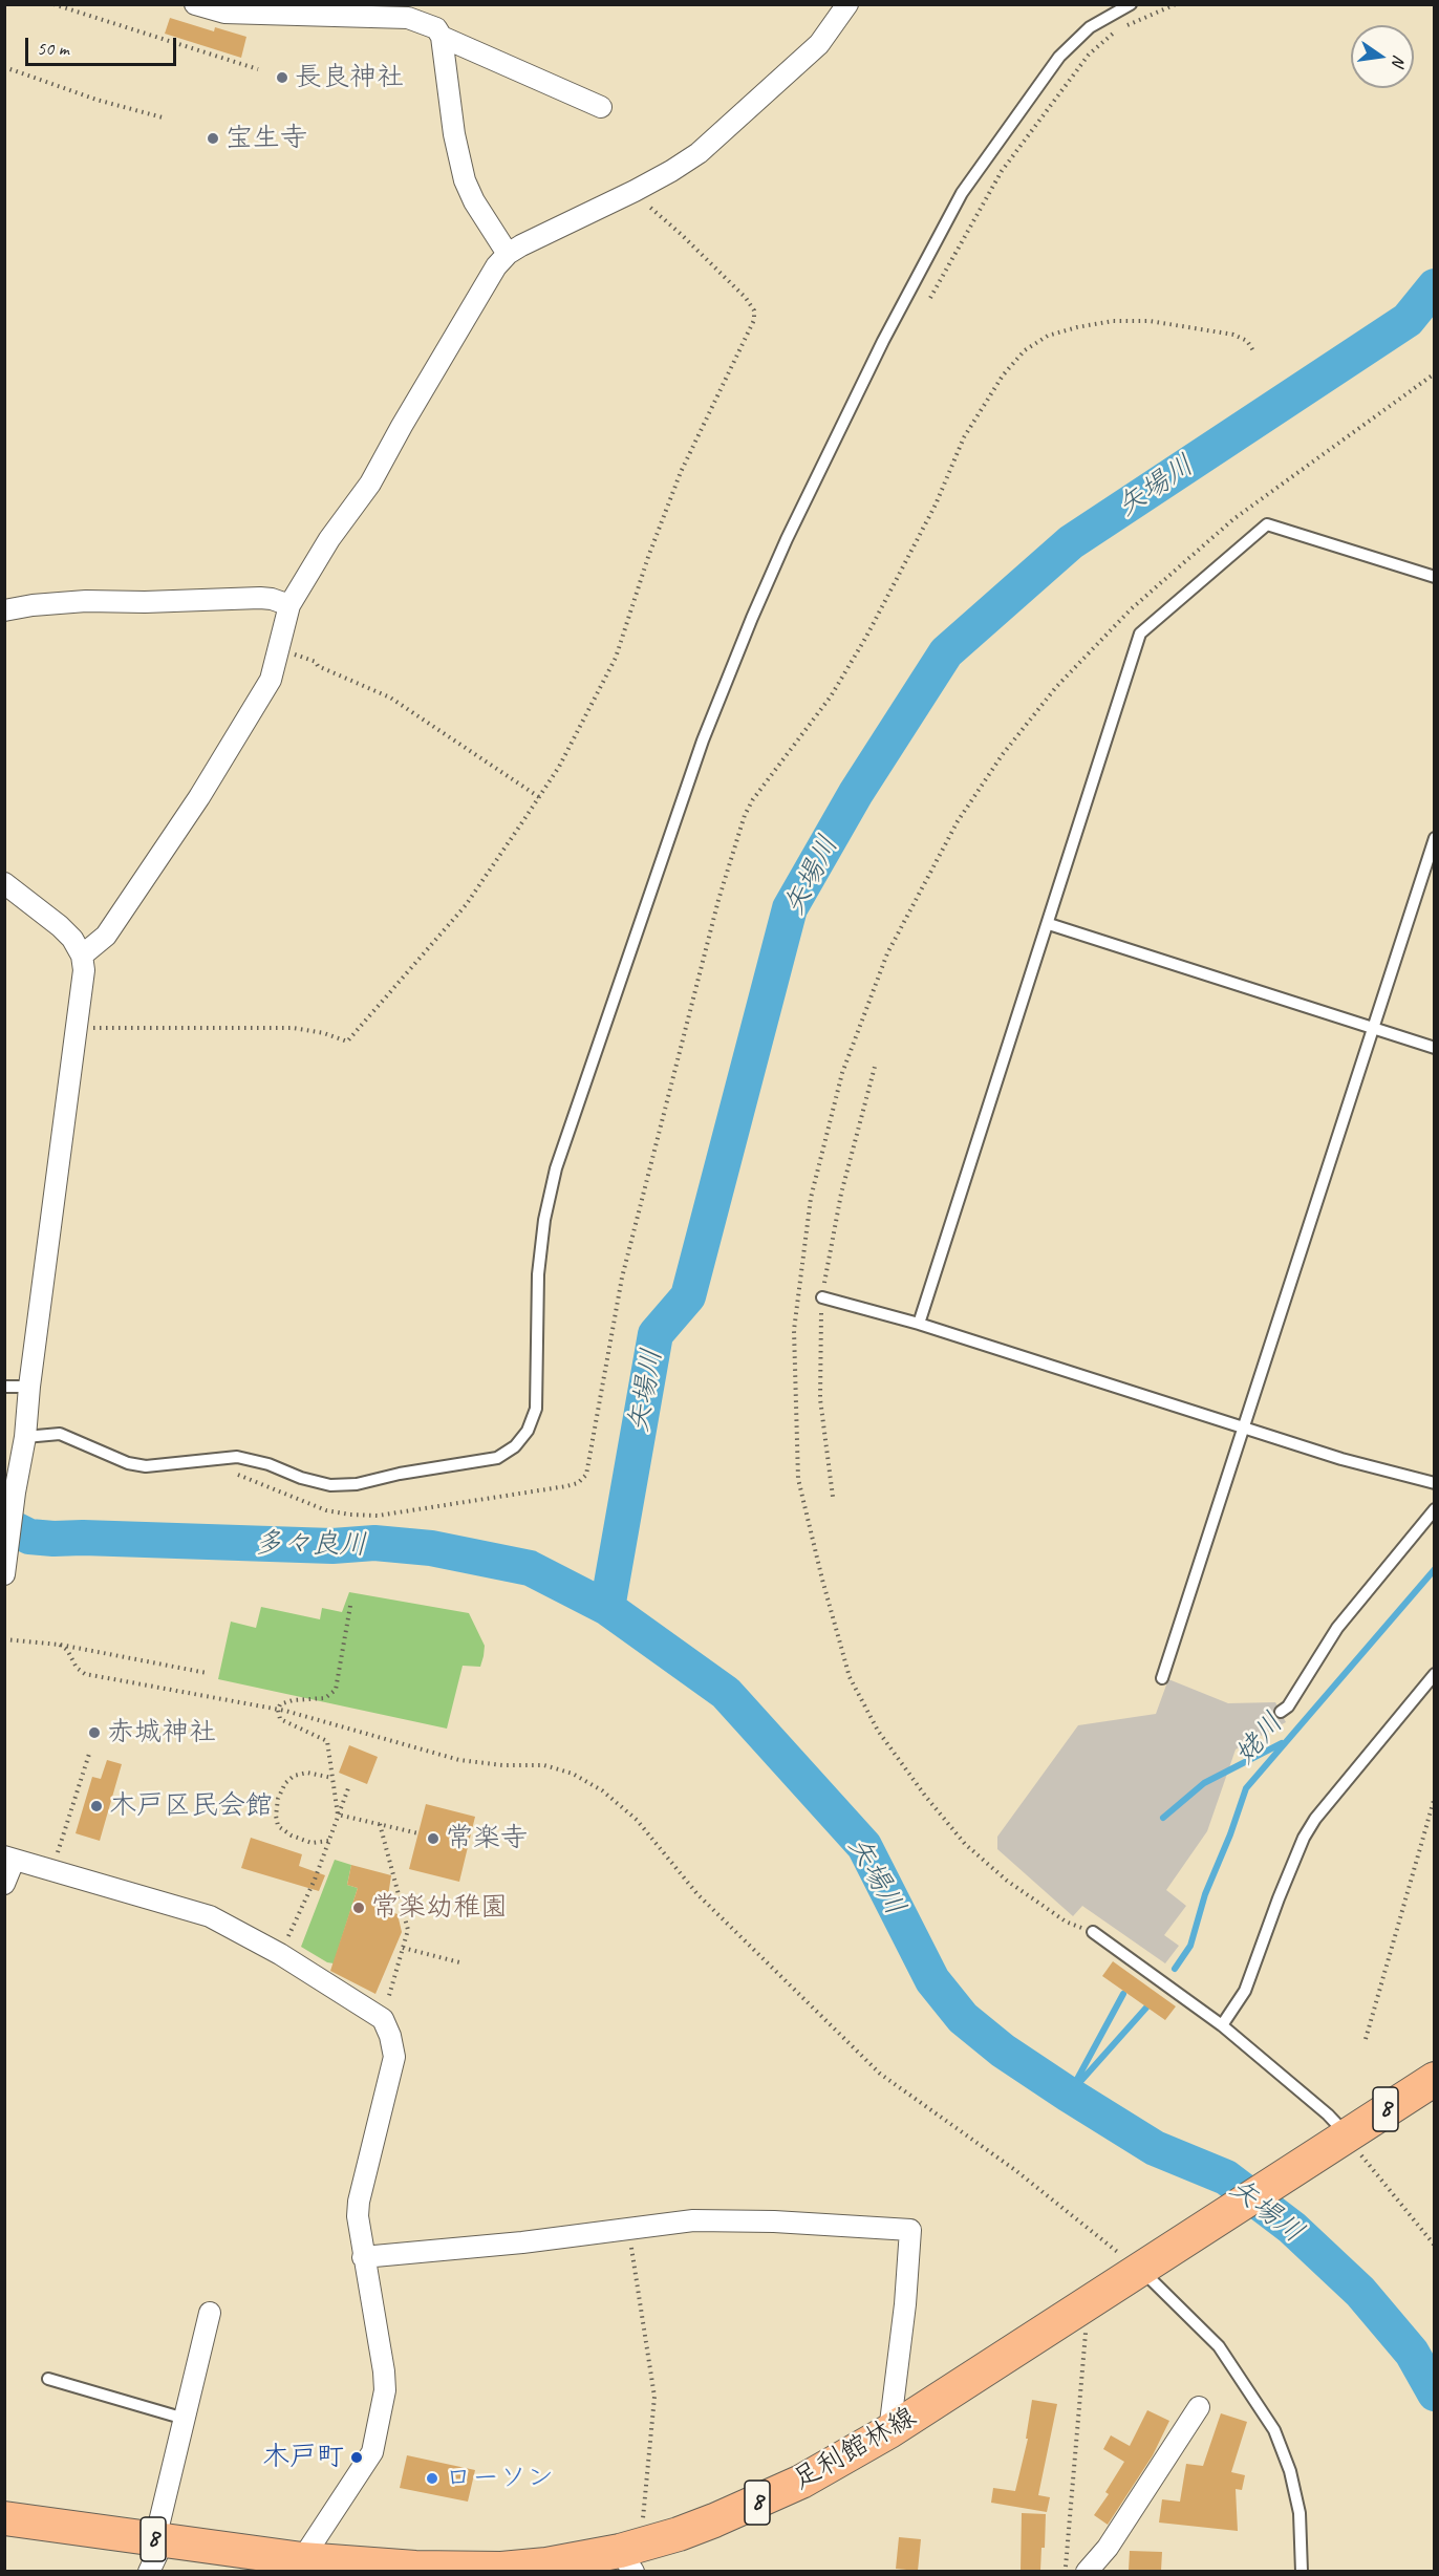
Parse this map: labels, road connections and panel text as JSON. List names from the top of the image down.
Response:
{
  "streets": {
    "main road": ["8", "足利館林線"]
  },
  "water": ["矢場川", "多々良川", "姥川"],
  "places": [
    "長良神社",
    "宝生寺",
    "赤城神社",
    "木戸区民会館",
    "常楽寺",
    "常楽幼稚園",
    "木戸町",
    "ローソン"
  ],
  "scale_bar": "50 m",
  "north": "right"
}
